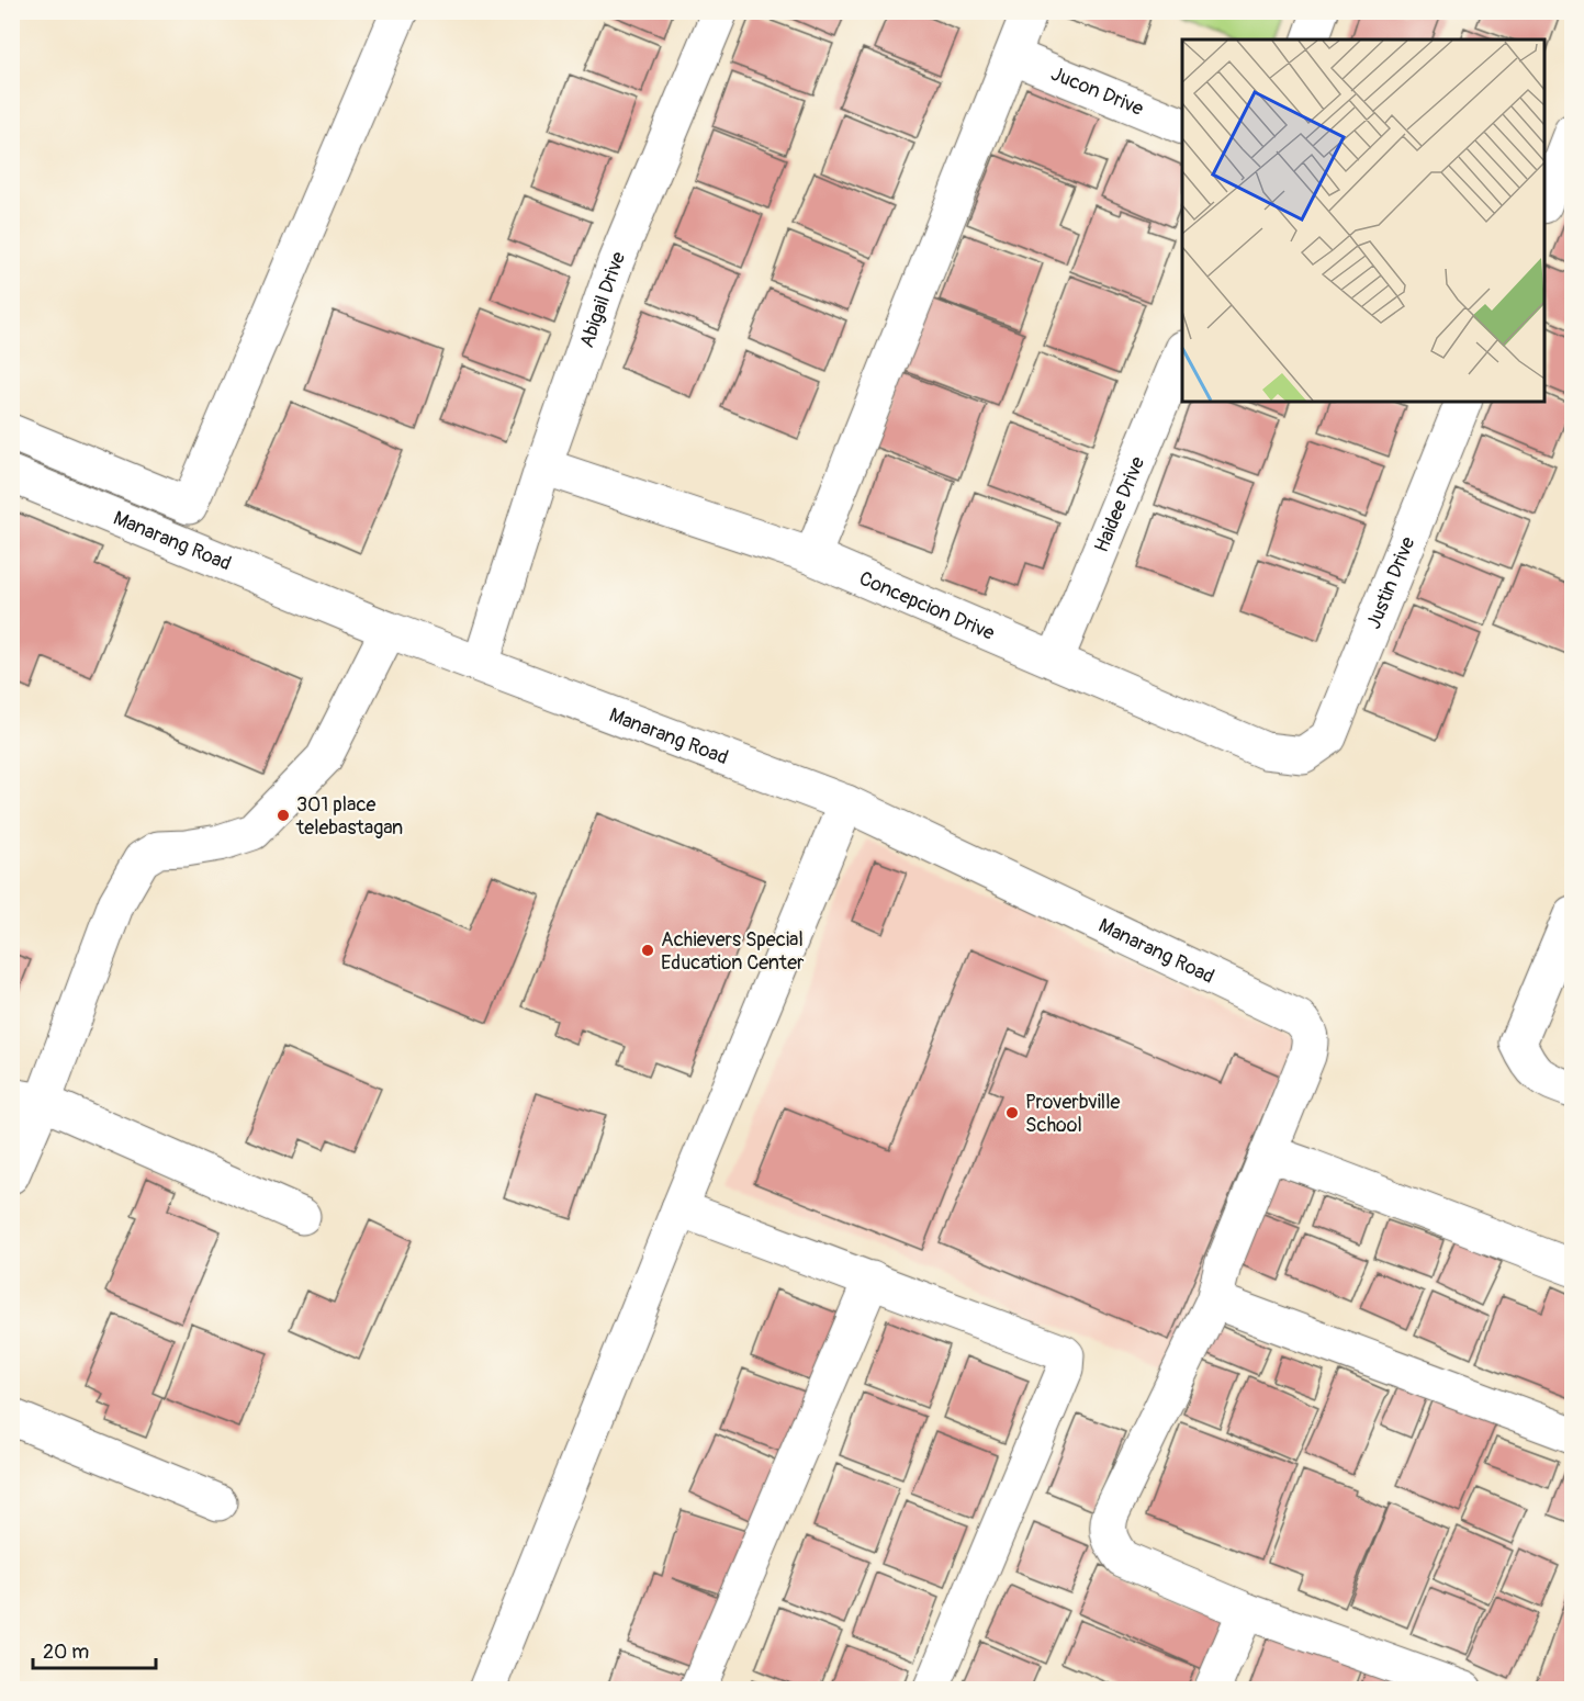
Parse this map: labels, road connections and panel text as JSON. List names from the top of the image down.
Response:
{
  "streets": {
    "street": [
      "Jucon Drive",
      "Abigail Drive",
      "Haidee Drive",
      "Manarang Road",
      "Justin Drive",
      "Concepcion Drive"
    ]
  },
  "crossings": [
    ["Abigail Drive", "Manarang Road"],
    ["Abigail Drive", "Concepcion Drive"],
    ["Haidee Drive", "Concepcion Drive"],
    ["Justin Drive", "Concepcion Drive"]
  ],
  "places": ["301 place telebastagan", "Achievers Special Education Center", "Proverbville School"],
  "scale_bar": "20 m"
}
